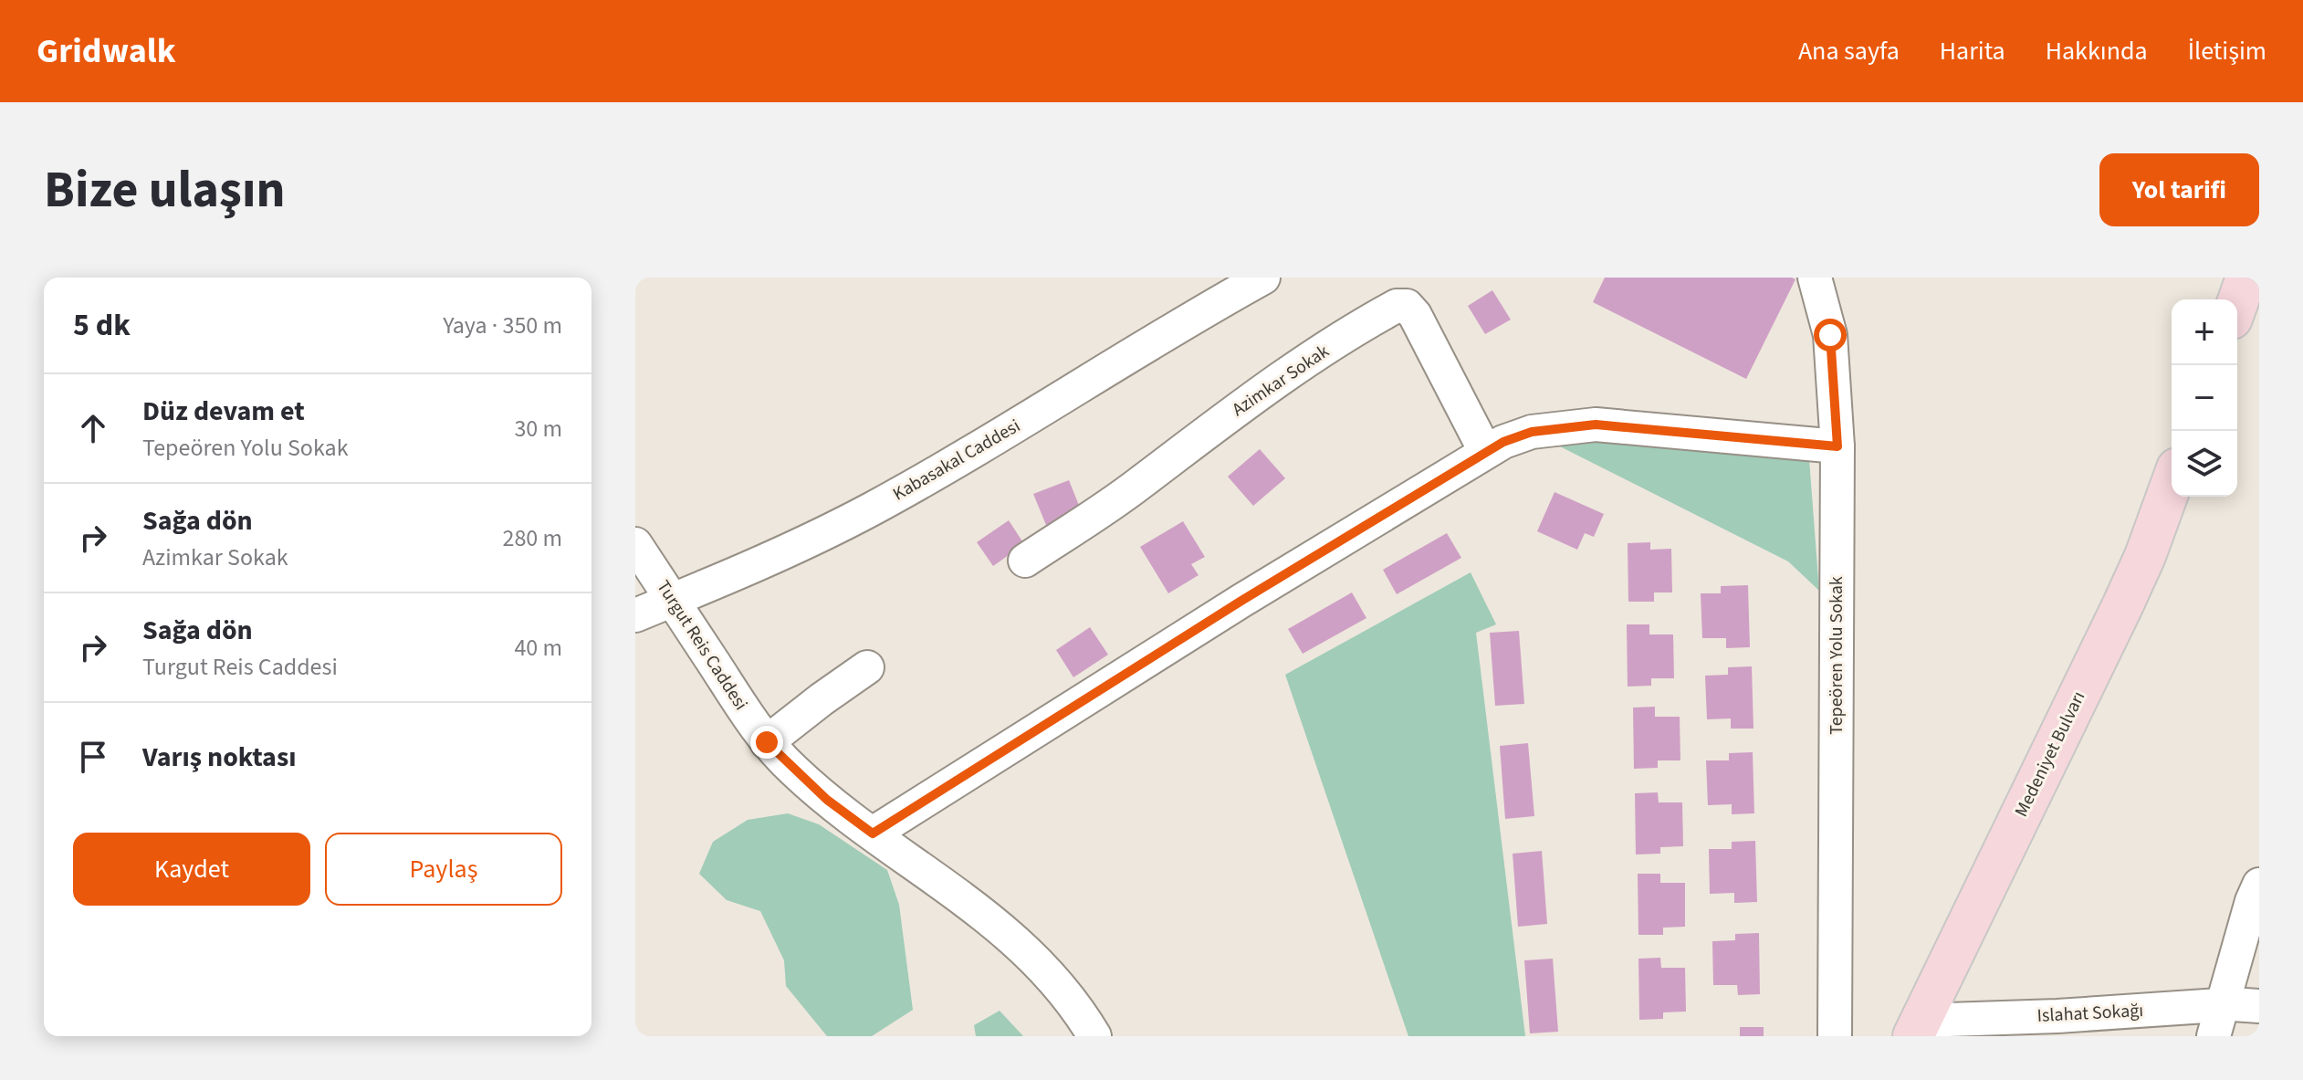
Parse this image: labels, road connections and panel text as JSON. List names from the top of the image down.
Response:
{
  "streets": {
    "main road": ["Medeniyet Bulvarı"],
    "street": [
      "Azimkar Sokak",
      "Kabasakal Caddesi",
      "Turgut Reis Caddesi",
      "Tepeören Yolu Sokak",
      "Islahat Sokağı"
    ]
  },
  "crossings": [
    ["Kabasakal Caddesi", "Turgut Reis Caddesi"],
    ["Medeniyet Bulvarı", "Islahat Sokağı"]
  ],
  "page": {
    "header": "Gridwalk",
    "nav": [
      "Ana sayfa",
      "Harita",
      "Hakkında",
      "İletişim"
    ],
    "buttons": [
      "Yol tarifi",
      ["Kaydet", "Paylaş"]
    ],
    "title": "Bize ulaşın",
    "heading": ["5 dk", "Yaya · 350 m"],
    "map_buttons": ["+", "−"],
    "list": [
      ["Düz devam et", "Tepeören Yolu Sokak", "30 m"],
      ["Sağa dön", "Azimkar Sokak", "280 m"],
      ["Sağa dön", "Turgut Reis Caddesi", "40 m"],
      "Varış noktası"
    ]
  }
}
